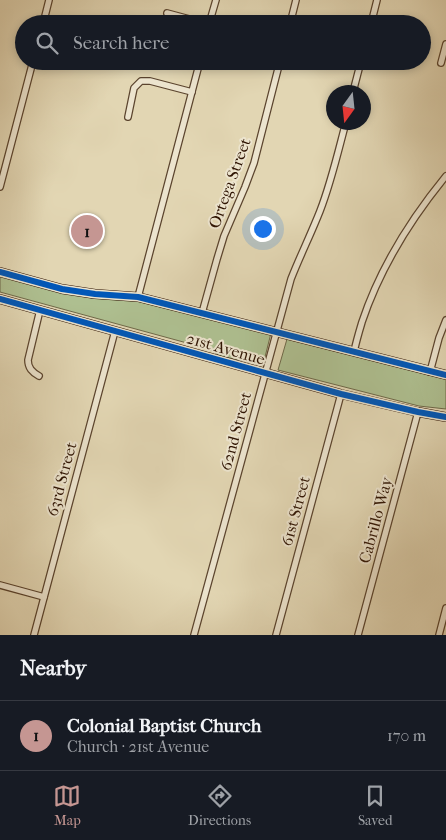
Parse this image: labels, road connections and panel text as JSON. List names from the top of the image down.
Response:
{
  "streets": {
    "street": [
      "Ortega Street",
      "21st Avenue",
      "62nd Street",
      "63rd Street",
      "61st Street",
      "Cabrillo Way"
    ]
  },
  "crossings": [
    ["Ortega Street", "21st Avenue"],
    ["21st Avenue", "62nd Street"],
    ["21st Avenue", "63rd Street"],
    ["21st Avenue", "61st Street"],
    ["21st Avenue", "Cabrillo Way"]
  ],
  "north": "bottom",
  "page": {
    "search": "Search here",
    "pins": "1",
    "heading": "Nearby",
    "list": [
      {
        "mark": "1",
        "name": "Colonial Baptist Church",
        "note": "Church · 21st Avenue",
        "value": "170 m"
      }
    ],
    "nav": ["Map", "Directions", "Saved"]
  }
}
